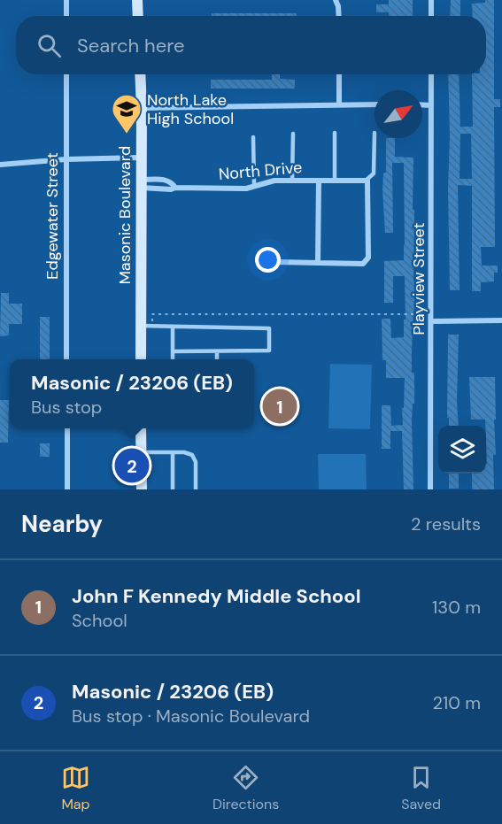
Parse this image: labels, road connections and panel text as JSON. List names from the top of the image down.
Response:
{
  "streets": {
    "street": [
      "North Drive",
      "Masonic Boulevard",
      "Edgewater Street",
      "Playview Street"
    ]
  },
  "crossings": [
    ["North Drive", "Masonic Boulevard"]
  ],
  "places": {
    "school or university": ["North Lake High School"]
  },
  "north": "top right",
  "page": {
    "search": "Search here",
    "popup": ["Masonic / 23206 (EB)", "Bus stop"],
    "pins": ["1", "2"],
    "heading": ["Nearby", "2 results"],
    "list": [
      {
        "mark": "1",
        "name": "John F Kennedy Middle School",
        "note": "School",
        "value": "130 m"
      },
      {
        "mark": "2",
        "name": "Masonic / 23206 (EB)",
        "note": "Bus stop · Masonic Boulevard",
        "value": "210 m"
      }
    ],
    "nav": ["Map", "Directions", "Saved"]
  }
}
